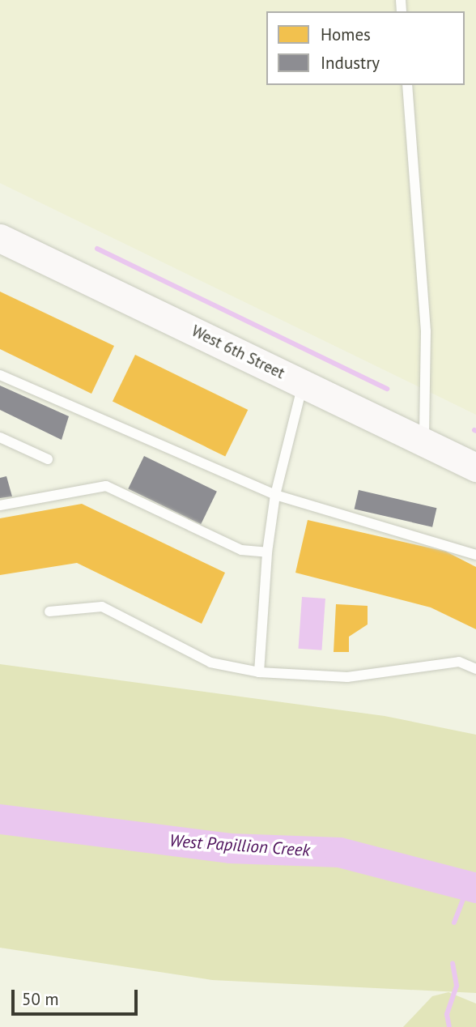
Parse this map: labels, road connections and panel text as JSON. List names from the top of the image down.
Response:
{
  "streets": {
    "main road": ["West 6th Street"]
  },
  "water": ["West Papillion Creek"],
  "legend": ["Homes", "Industry"],
  "scale_bar": "50 m"
}
